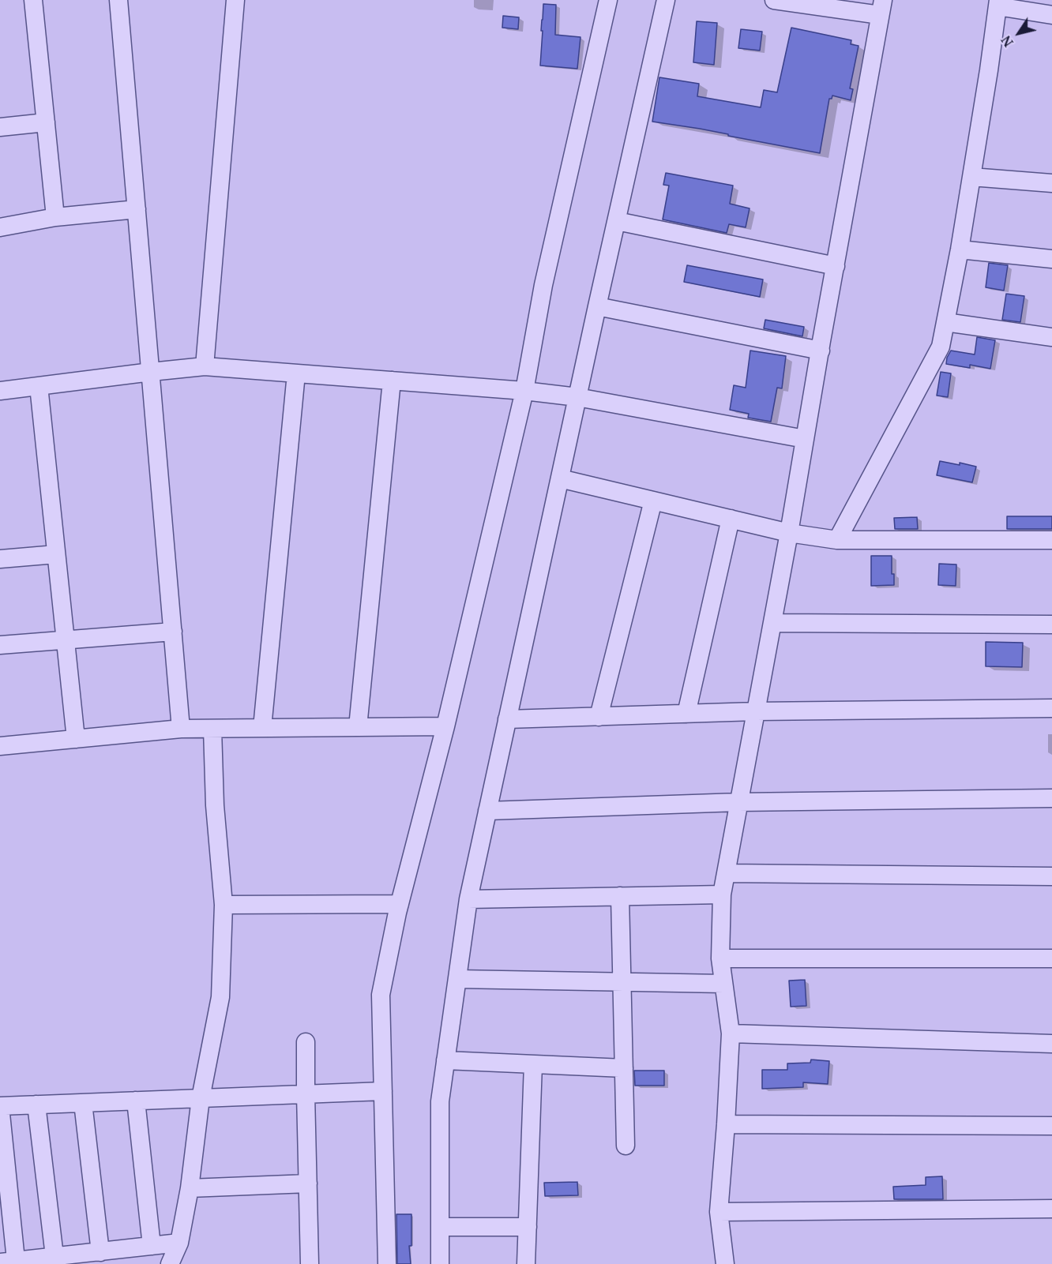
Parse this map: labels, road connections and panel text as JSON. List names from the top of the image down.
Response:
{
  "north": "bottom left"
}
